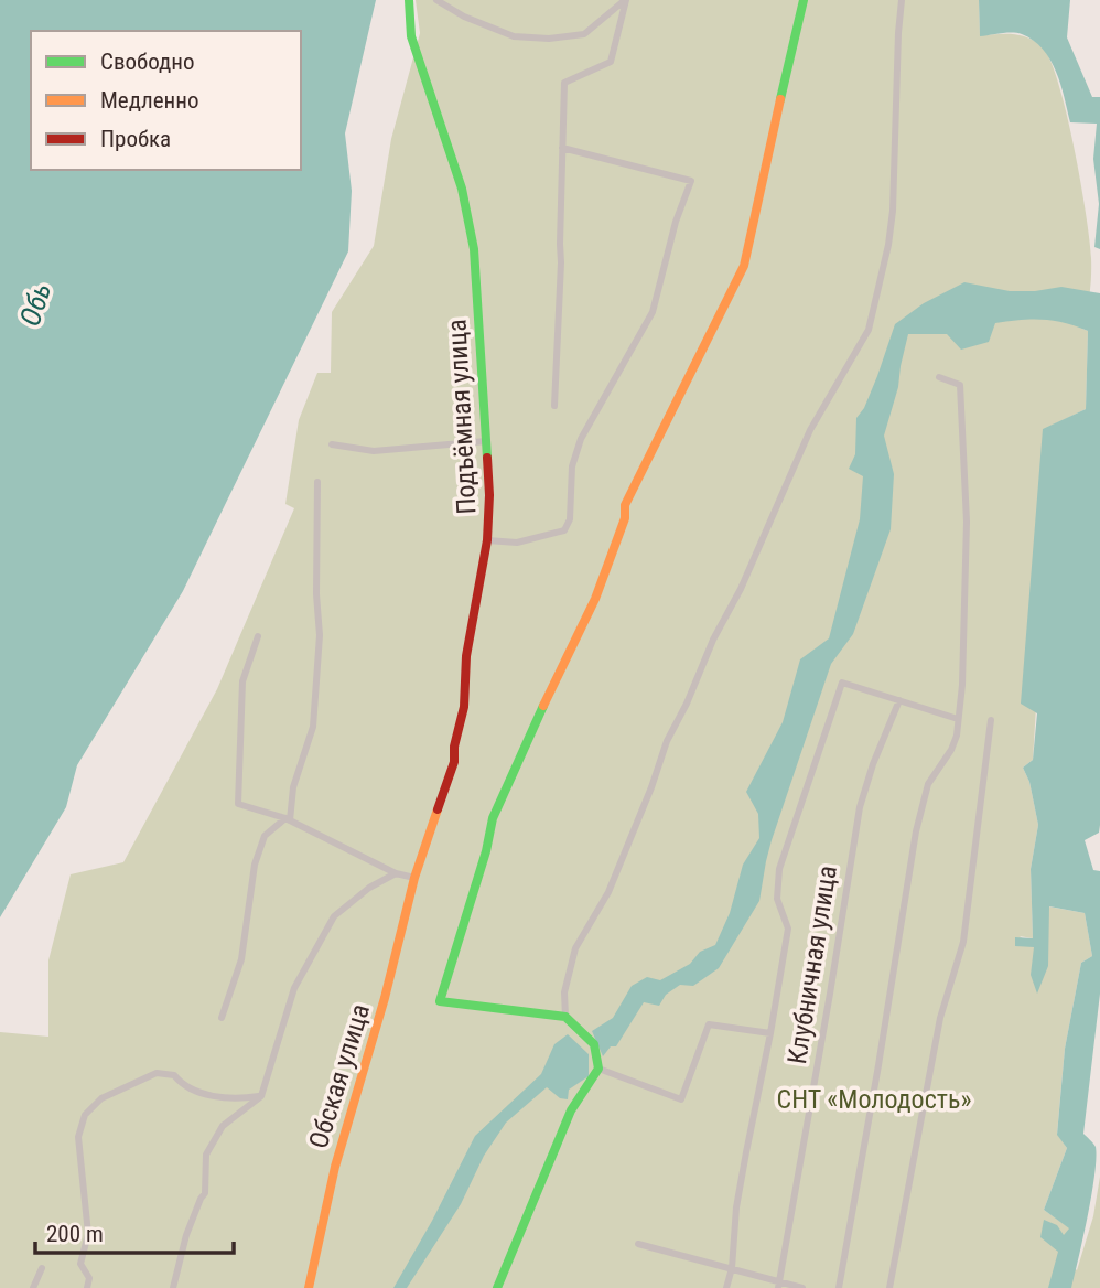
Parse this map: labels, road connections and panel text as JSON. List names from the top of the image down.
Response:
{
  "streets": {
    "street": ["Подъёмная улица", "Клубничная улица", "Обская улица"]
  },
  "crossings": [
    ["Подъёмная улица", "Обская улица"]
  ],
  "water": ["Обь"],
  "parks": ["СНТ «Молодость»"],
  "legend": ["Свободно", "Медленно", "Пробка"],
  "scale_bar": "200 m"
}
